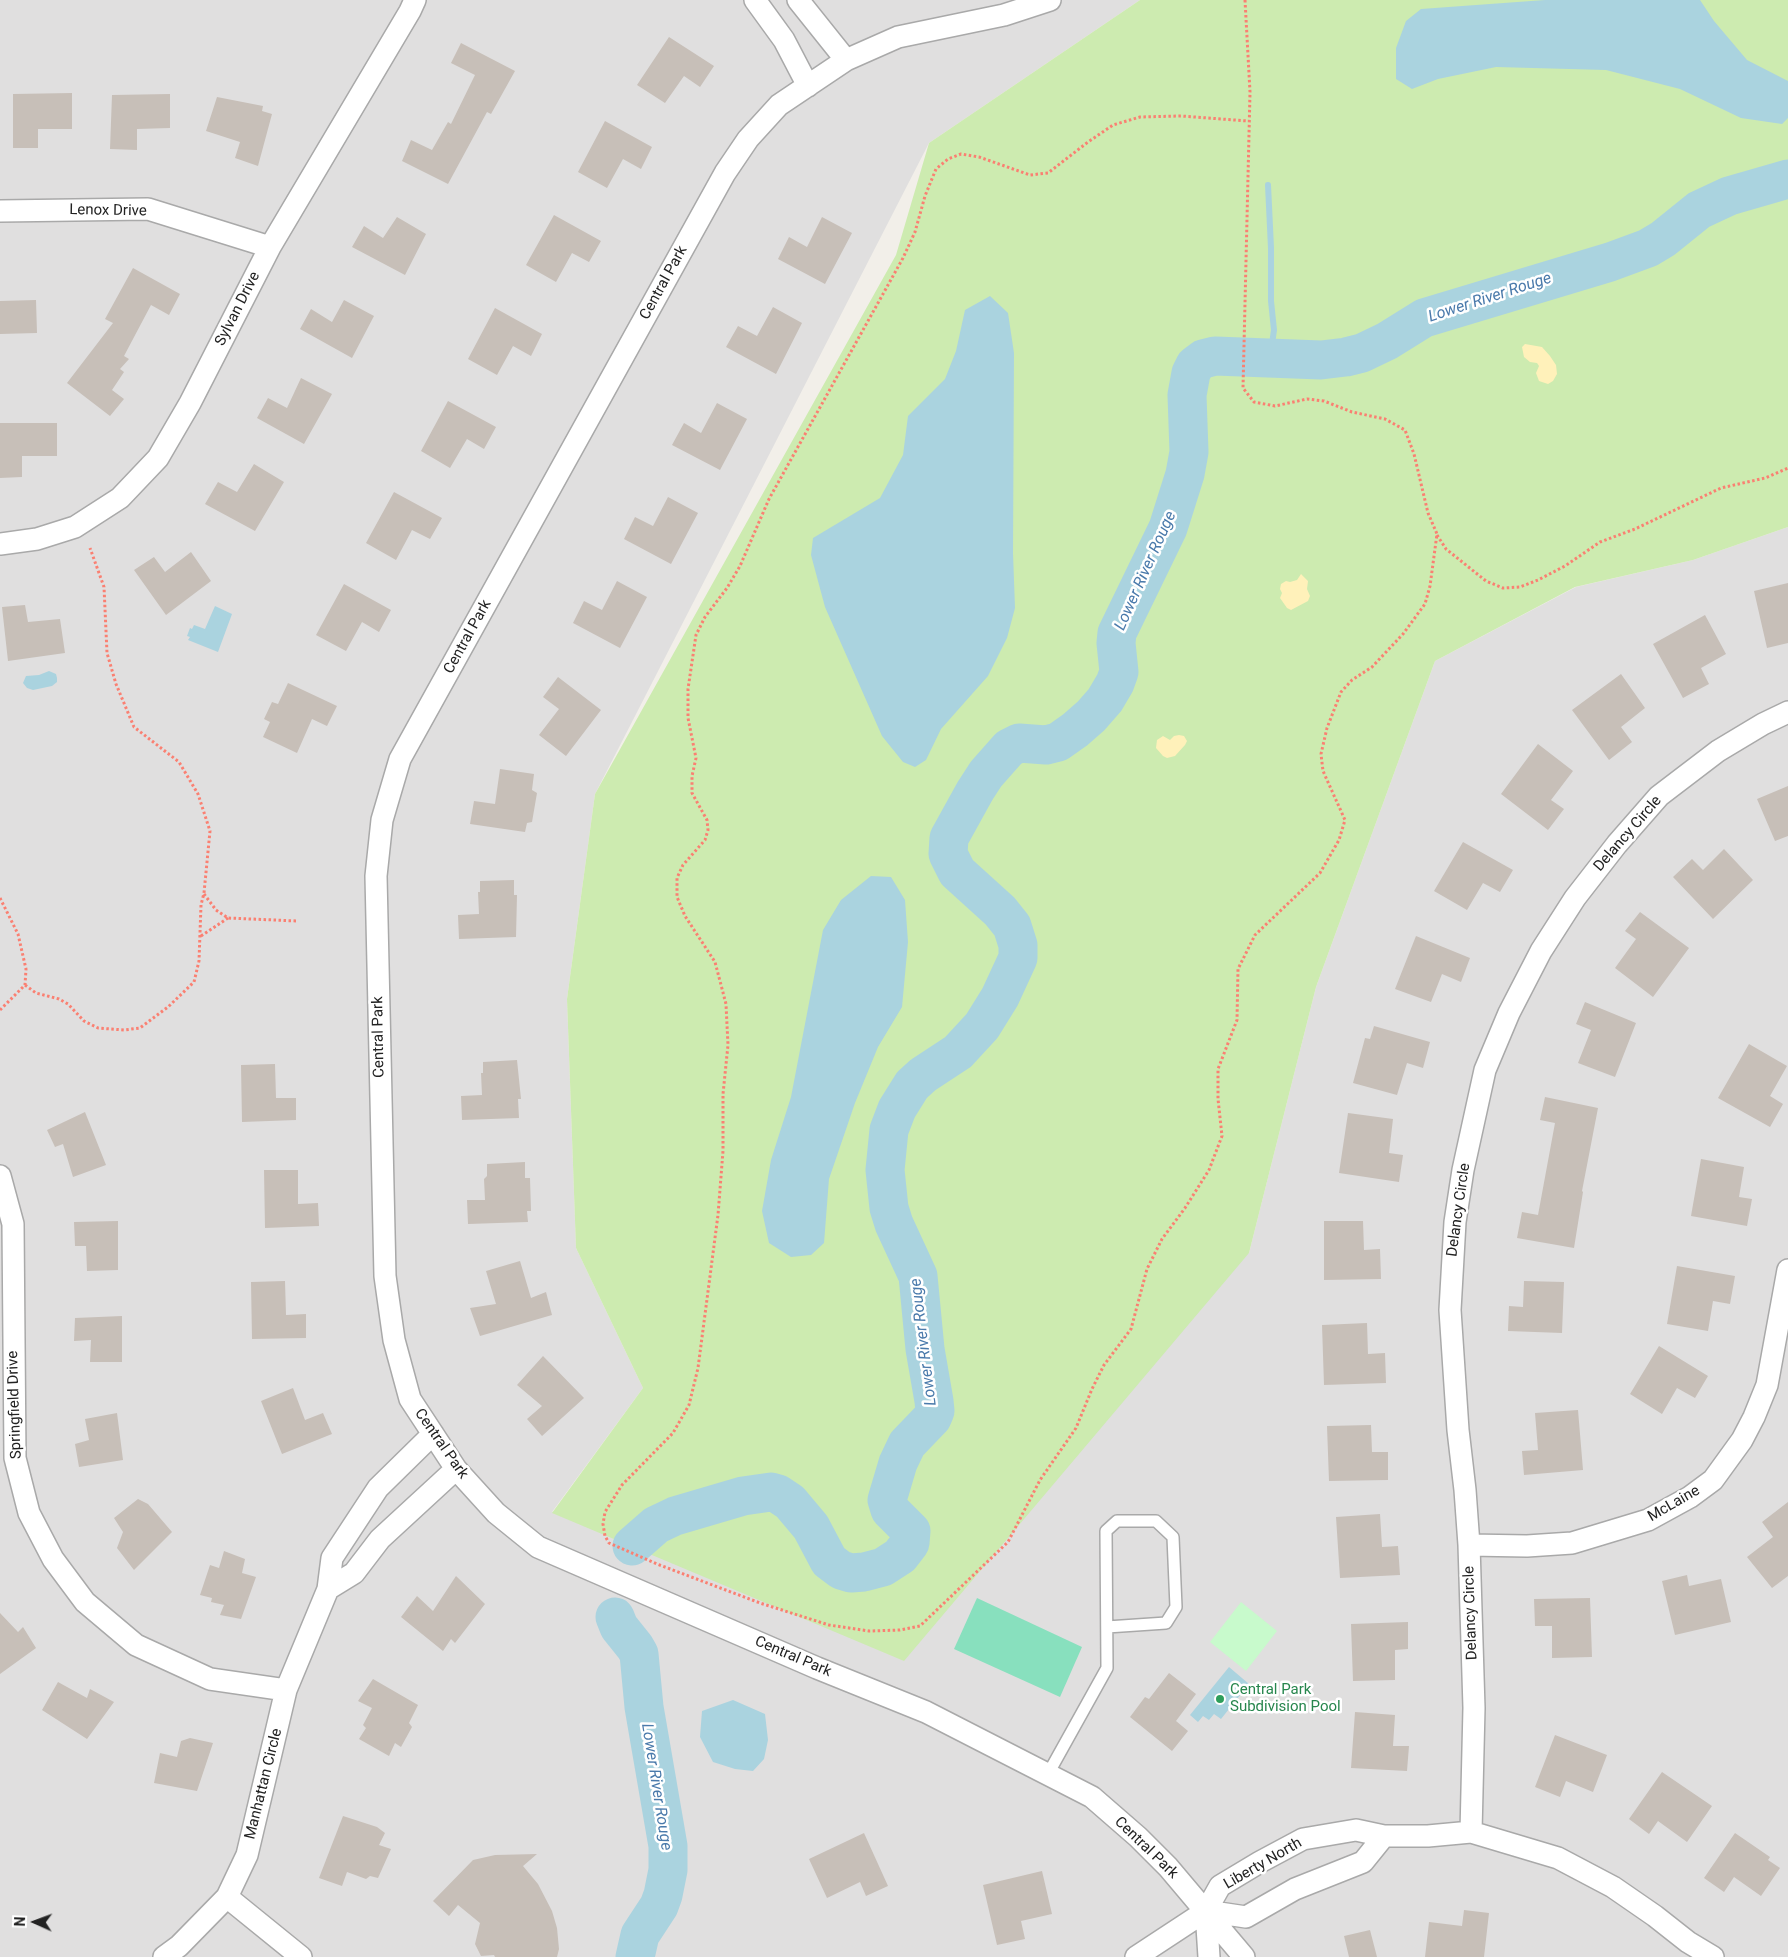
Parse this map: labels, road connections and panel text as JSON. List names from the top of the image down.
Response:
{
  "streets": {
    "street": [
      "Lenox Drive",
      "Central Park",
      "Sylvan Drive",
      "Delancy Circle",
      "Springfield Drive",
      "McLaine",
      "Manhattan Circle",
      "Liberty North"
    ]
  },
  "crossings": [
    ["Lenox Drive", "Sylvan Drive"],
    ["Central Park", "Manhattan Circle"],
    ["Central Park", "Liberty North"],
    ["Delancy Circle", "McLaine"],
    ["Delancy Circle", "Liberty North"],
    ["Springfield Drive", "Manhattan Circle"]
  ],
  "water": ["Lower River Rouge"],
  "places": ["Central Park Subdivision Pool"],
  "north": "left"
}
